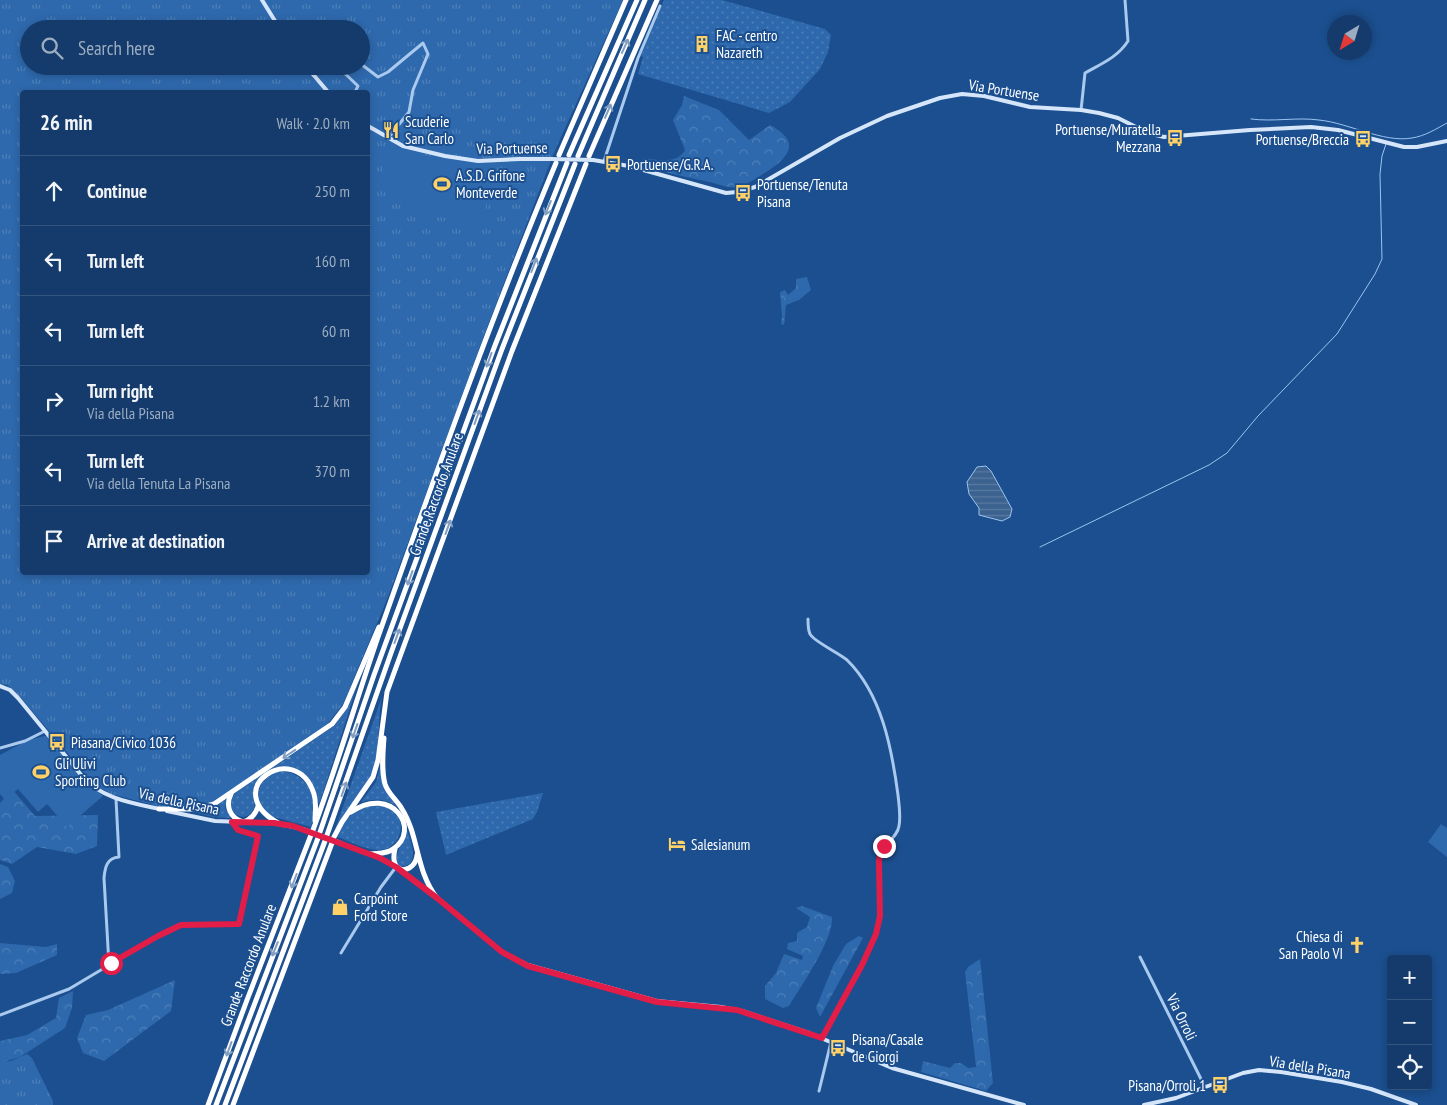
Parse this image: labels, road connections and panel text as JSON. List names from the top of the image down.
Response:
{
  "streets": {
    "highway": ["Grande Raccordo Anulare"],
    "main road": ["Via Portuense", "Via della Pisana"],
    "street": ["Via Orroli"]
  },
  "crossings": [
    ["Via Portuense", "Grande Raccordo Anulare"],
    ["Via della Pisana", "Via Orroli"]
  ],
  "places": {
    "building": ["FAC - centro Nazareth"],
    "restaurant": ["Scuderie San Carlo"],
    "bus stop": [
      "Portuense/Muratella Mezzana",
      "Portuense/Breccia",
      "Portuense/G.R.A.",
      "Portuense/Tenuta Pisana",
      "Piasana/Civico 1036",
      "Pisana/Casale de Giorgi",
      "Pisana/Orroli 1"
    ],
    "sports": ["A.S.D. Grifone Monteverde", "Gli Ulivi Sporting Club"],
    "hotel": ["Salesianum"],
    "shop": ["Carpoint Ford Store"],
    "church": ["Chiesa di San Paolo VI"]
  },
  "north": "bottom left",
  "page": {
    "search": "Search here",
    "heading": ["26 min", "Walk · 2.0 km"],
    "list": [
      ["Continue", "250 m"],
      ["Turn left", "160 m"],
      ["Turn left", "60 m"],
      ["Turn right", "Via della Pisana", "1.2 km"],
      ["Turn left", "Via della Tenuta La Pisana", "370 m"],
      "Arrive at destination"
    ],
    "map_buttons": ["+", "−"]
  }
}
